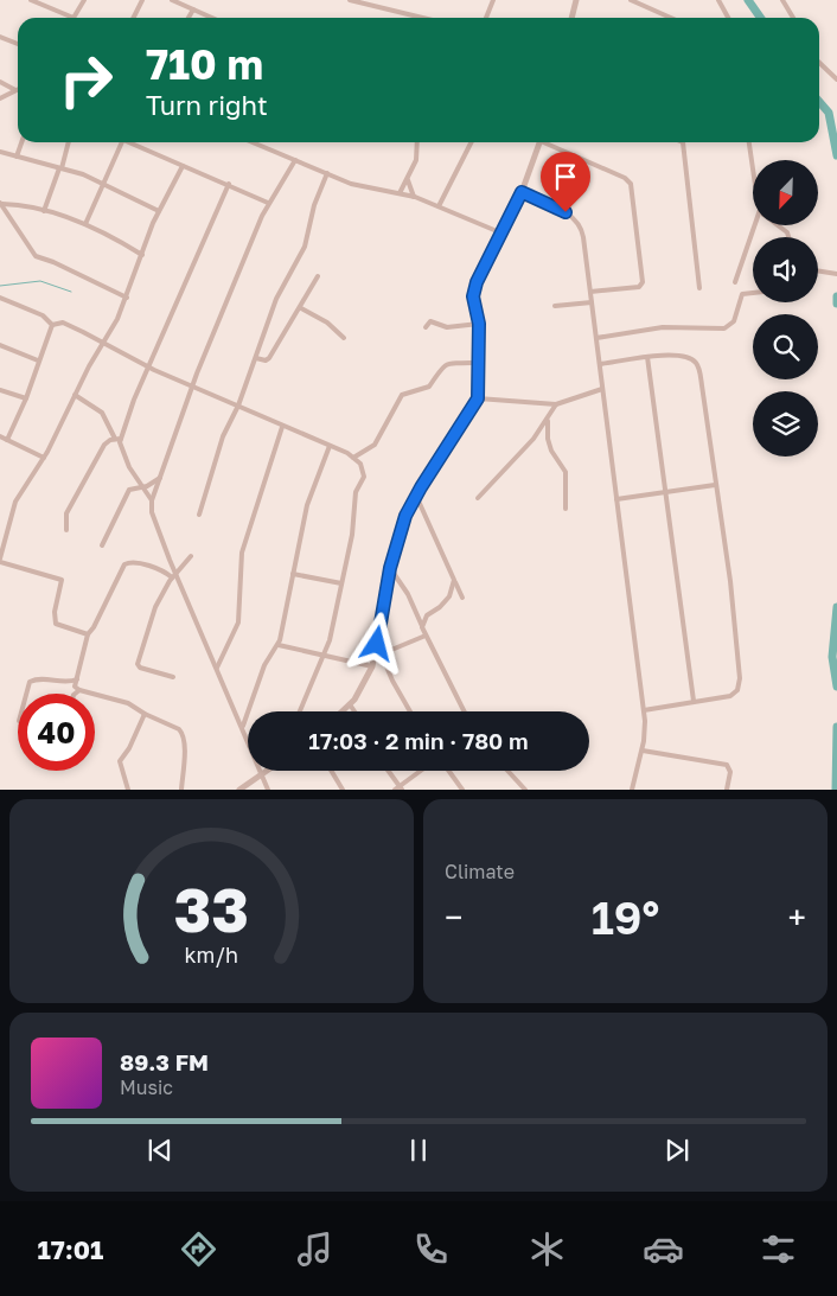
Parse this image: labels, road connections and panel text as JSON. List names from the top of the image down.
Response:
{
  "north": "bottom left",
  "page": {
    "turn": ["710 m", "Turn right"],
    "limit": "40",
    "trip": "17:03 · 2 min · 780 m",
    "tile": "Climate",
    "heat": ["−", "19°", "+"],
    "song": ["89.3 FM", "Music"],
    "tabs": "17:01",
    "gauge": ["33", "km/h"]
  }
}
